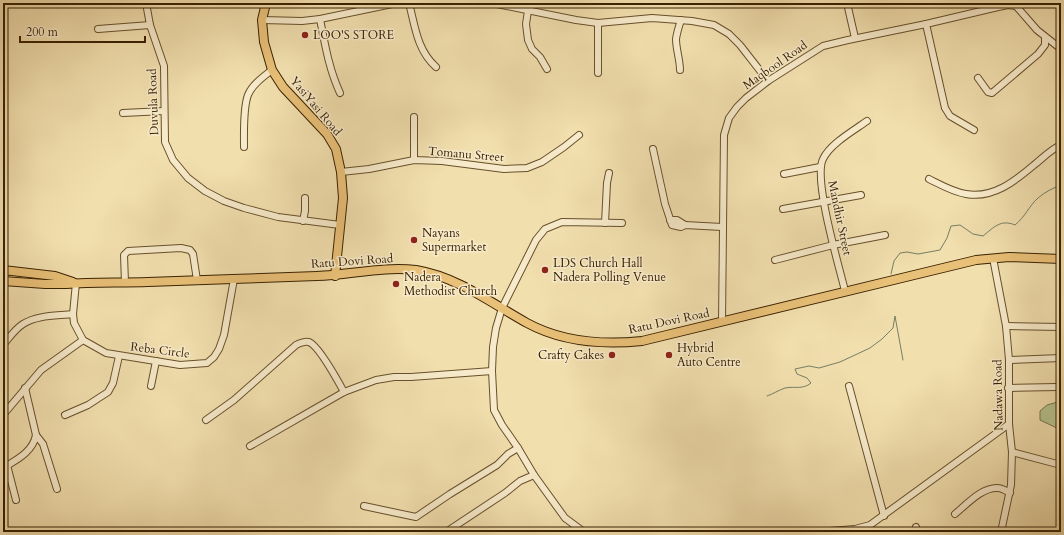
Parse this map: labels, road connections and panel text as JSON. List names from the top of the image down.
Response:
{
  "streets": {
    "main road": ["YasiYasi Road", "Ratu Dovi Road"],
    "street": [
      "Maqbool Road",
      "Duvula Road",
      "Tomanu Street",
      "Mandhir Street",
      "Reba Circle",
      "Nadawa Road"
    ]
  },
  "crossings": [
    ["Maqbool Road", "Ratu Dovi Road"],
    ["Duvula Road", "YasiYasi Road"],
    ["YasiYasi Road", "Tomanu Street"],
    ["YasiYasi Road", "Ratu Dovi Road"],
    ["Mandhir Street", "Ratu Dovi Road"],
    ["Ratu Dovi Road", "Reba Circle"],
    ["Ratu Dovi Road", "Nadawa Road"]
  ],
  "places": [
    "LOO'S STORE",
    "Nayans Supermarket",
    "LDS Church Hall Nadera Polling Venue",
    "Nadera Methodist Church",
    "Crafty Cakes",
    "Hybrid Auto Centre"
  ],
  "scale_bar": "200 m"
}
